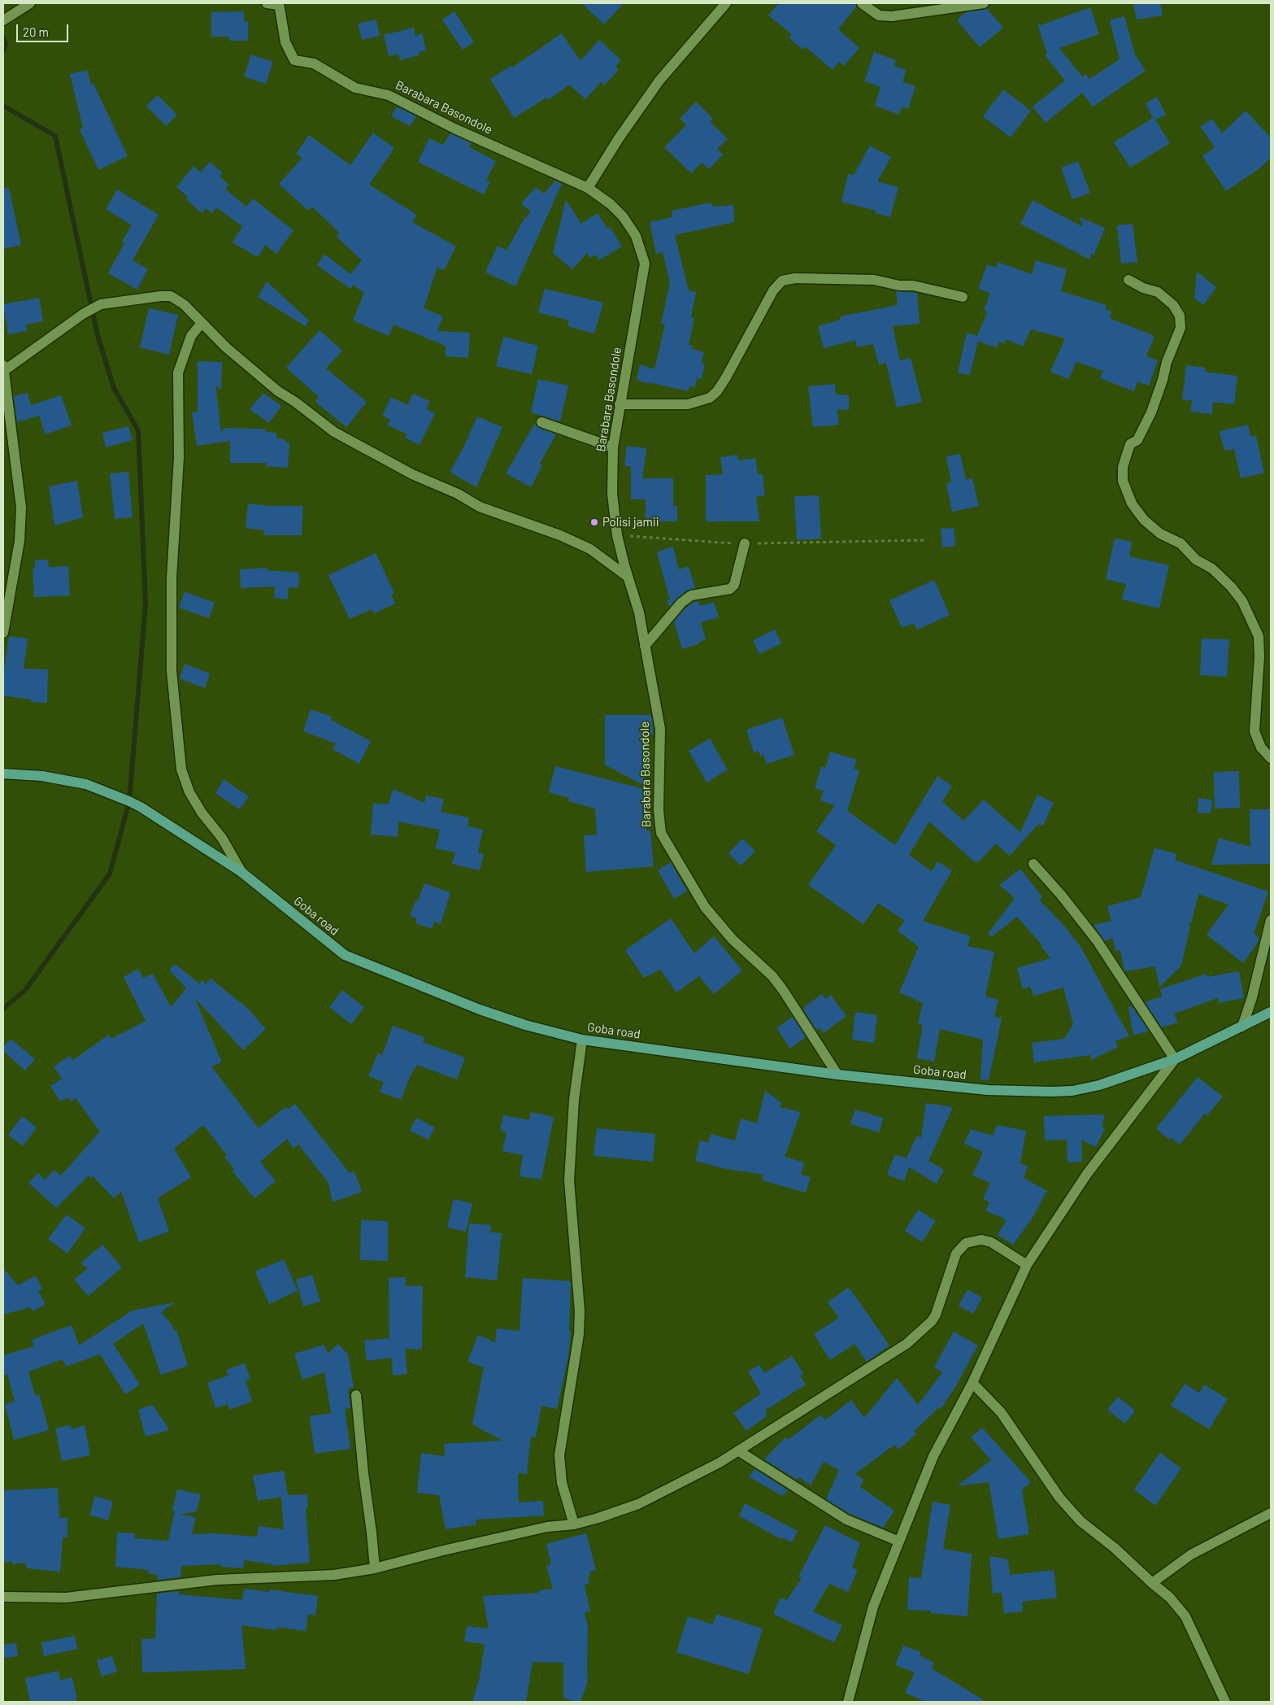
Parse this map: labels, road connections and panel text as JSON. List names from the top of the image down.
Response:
{
  "streets": {
    "main road": ["Goba road"],
    "street": ["Barabara Basondole"]
  },
  "crossings": [
    ["Barabara Basondole", "Goba road"]
  ],
  "places": ["Polisi jamii"],
  "scale_bar": "20 m"
}
